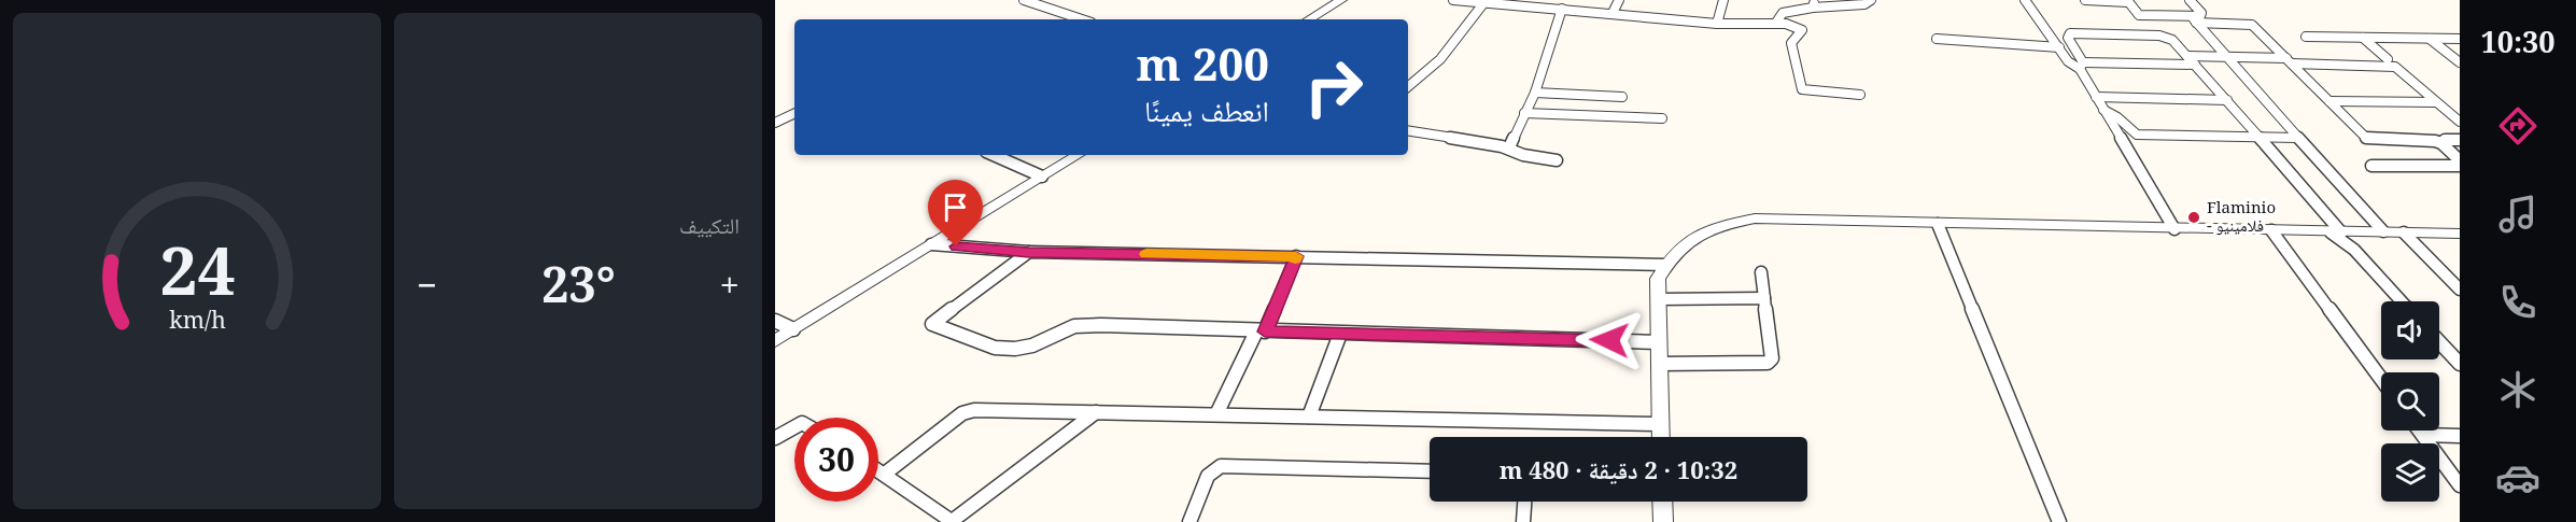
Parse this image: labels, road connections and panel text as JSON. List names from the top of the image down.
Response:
{
  "places": ["Flaminio - فلامينيو"],
  "page": {
    "tabs": "10:30",
    "tile": "التكييف",
    "turn": ["200 m", "انعطف يمينًا"],
    "heat": ["−", "23°", "+"],
    "limit": "30",
    "trip": "10:32 · 2 دقيقة · 480 m",
    "gauge": ["24", "km/h"]
  }
}
